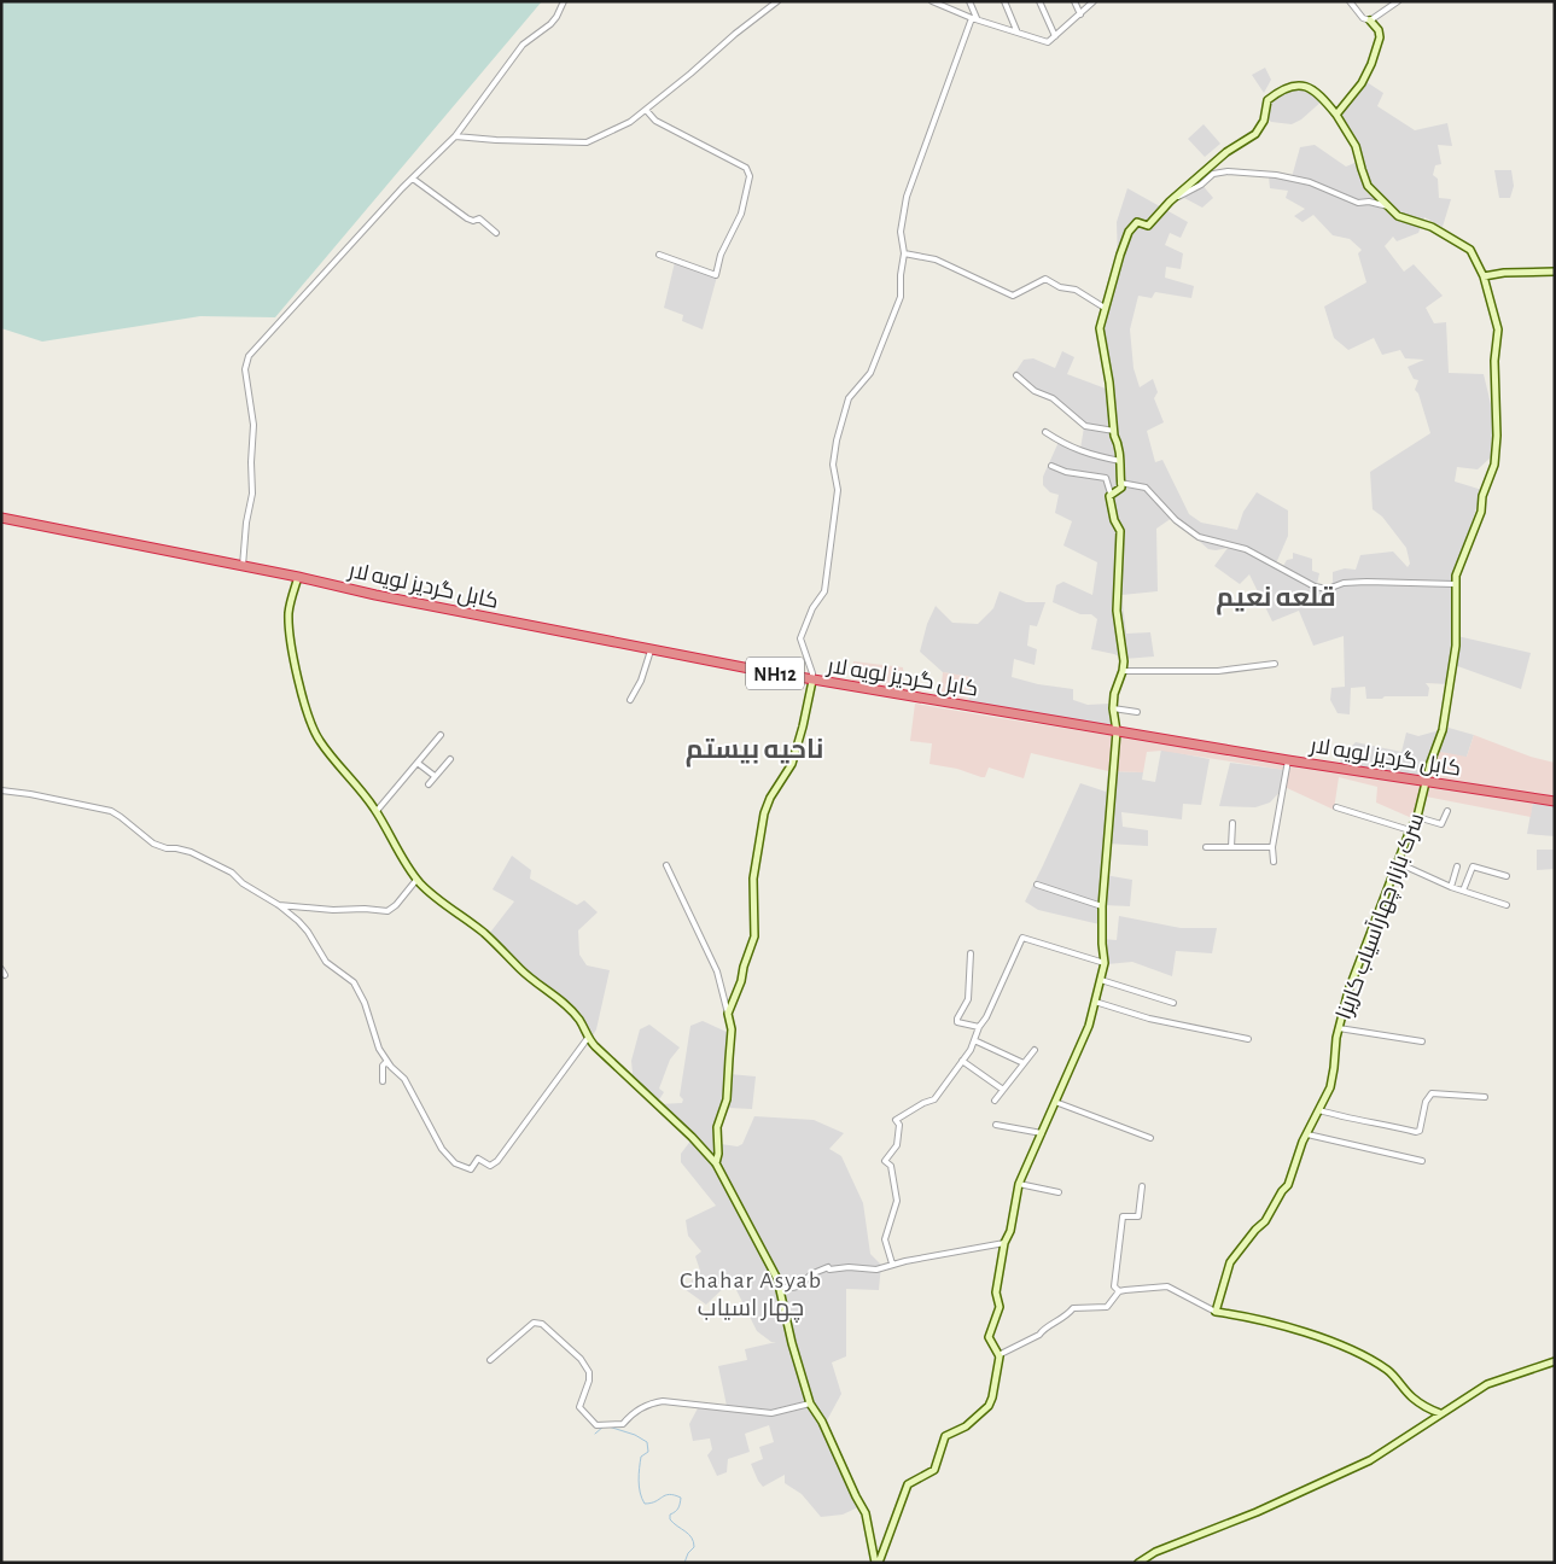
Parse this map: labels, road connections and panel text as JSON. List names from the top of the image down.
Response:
{
  "streets": {
    "highway": ["کابل گردیز لویه لار", "NH12"],
    "street": ["سرک بازار چهارآسیاب کاریزا"]
  },
  "crossings": [
    ["کابل گردیز لویه لار", "سرک بازار چهارآسیاب کاریزا"]
  ],
  "districts": ["قلعه نعيم", "ناحیه بیستم", "Chahar Asyab چهار اسیاب"]
}
